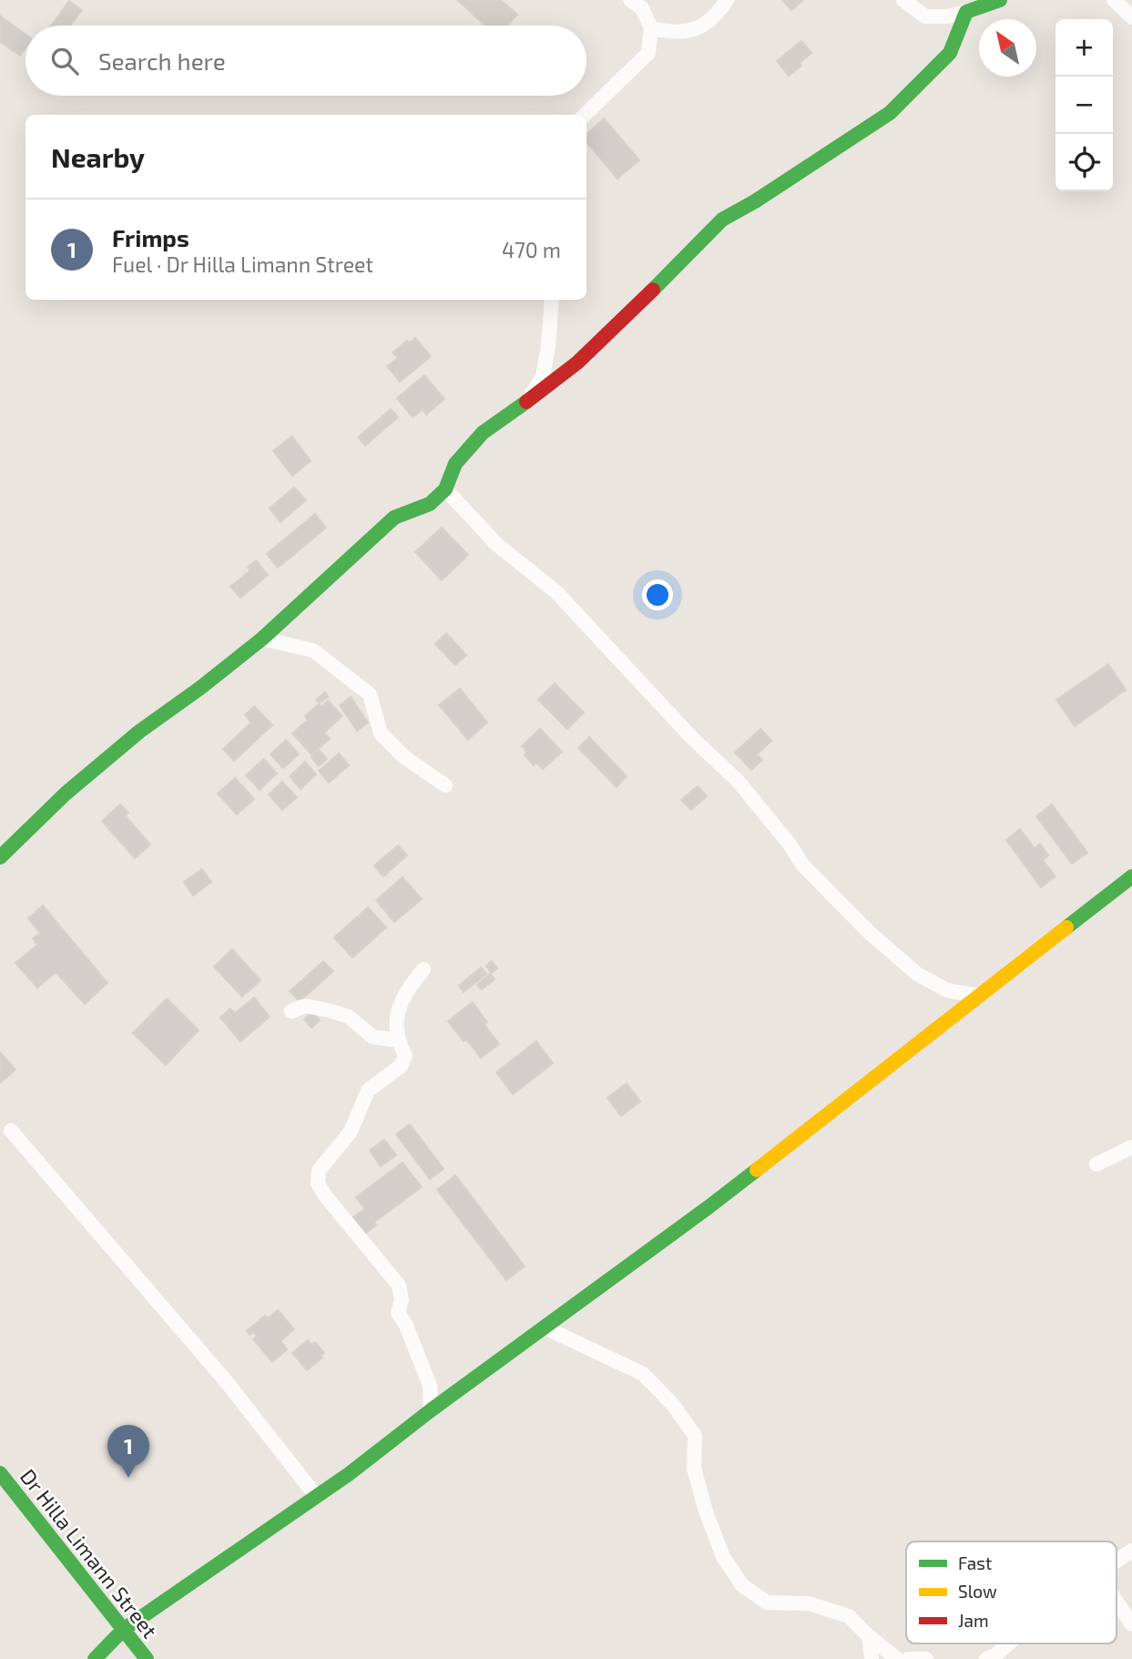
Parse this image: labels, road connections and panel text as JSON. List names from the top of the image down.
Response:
{
  "streets": {
    "main road": ["Dr Hilla Limann Street"]
  },
  "legend": ["Fast", "Slow", "Jam"],
  "north": "top left",
  "page": {
    "map_buttons": ["+", "−"],
    "search": "Search here",
    "heading": "Nearby",
    "list": [
      {
        "mark": "1",
        "name": "Frimps",
        "note": "Fuel · Dr Hilla Limann Street",
        "value": "470 m"
      }
    ],
    "pins": "1"
  }
}
